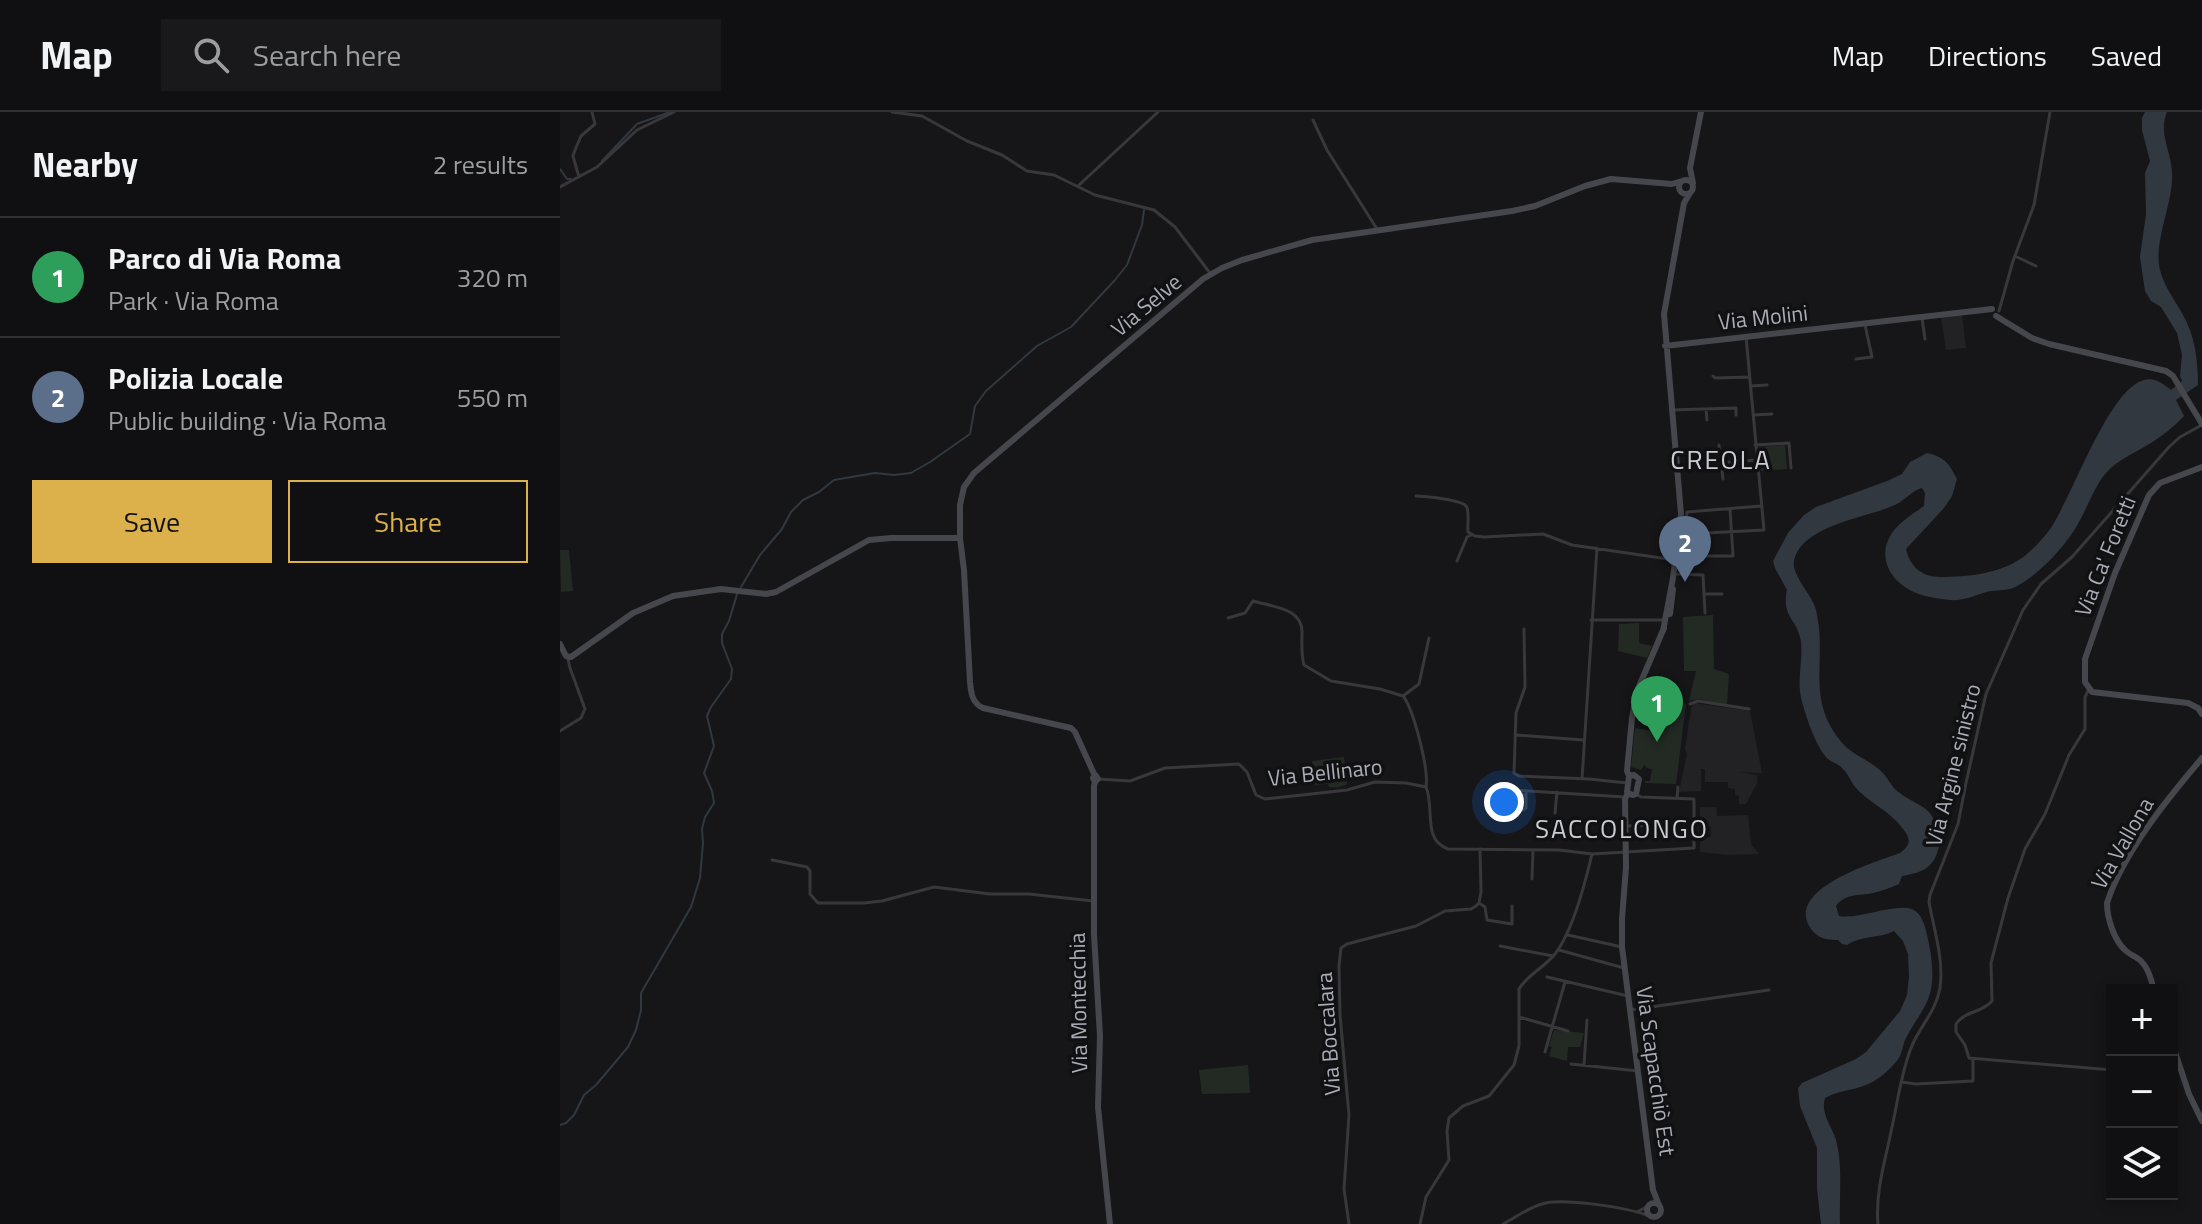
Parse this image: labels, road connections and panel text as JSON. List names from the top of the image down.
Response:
{
  "streets": {
    "street": [
      "Via Selve",
      "Via Molini",
      "Via Ca' Foretti",
      "Via Argine sinistro",
      "Via Bellinaro",
      "Via Vallona",
      "Via Montecchia",
      "Via Boccalara",
      "Via Scapacchiò Est"
    ]
  },
  "crossings": [
    ["Via Bellinaro", "Via Montecchia"]
  ],
  "districts": ["CREOLA", "SACCOLONGO"],
  "page": {
    "header": "Map",
    "search": "Search here",
    "nav": ["Map", "Directions", "Saved"],
    "heading": ["Nearby", "2 results"],
    "list": [
      {
        "mark": "1",
        "name": "Parco di Via Roma",
        "note": "Park · Via Roma",
        "value": "320 m"
      },
      {
        "mark": "2",
        "name": "Polizia Locale",
        "note": "Public building · Via Roma",
        "value": "550 m"
      }
    ],
    "buttons": ["Save", "Share"],
    "pins": ["2", "1"],
    "map_buttons": ["+", "−"]
  }
}
